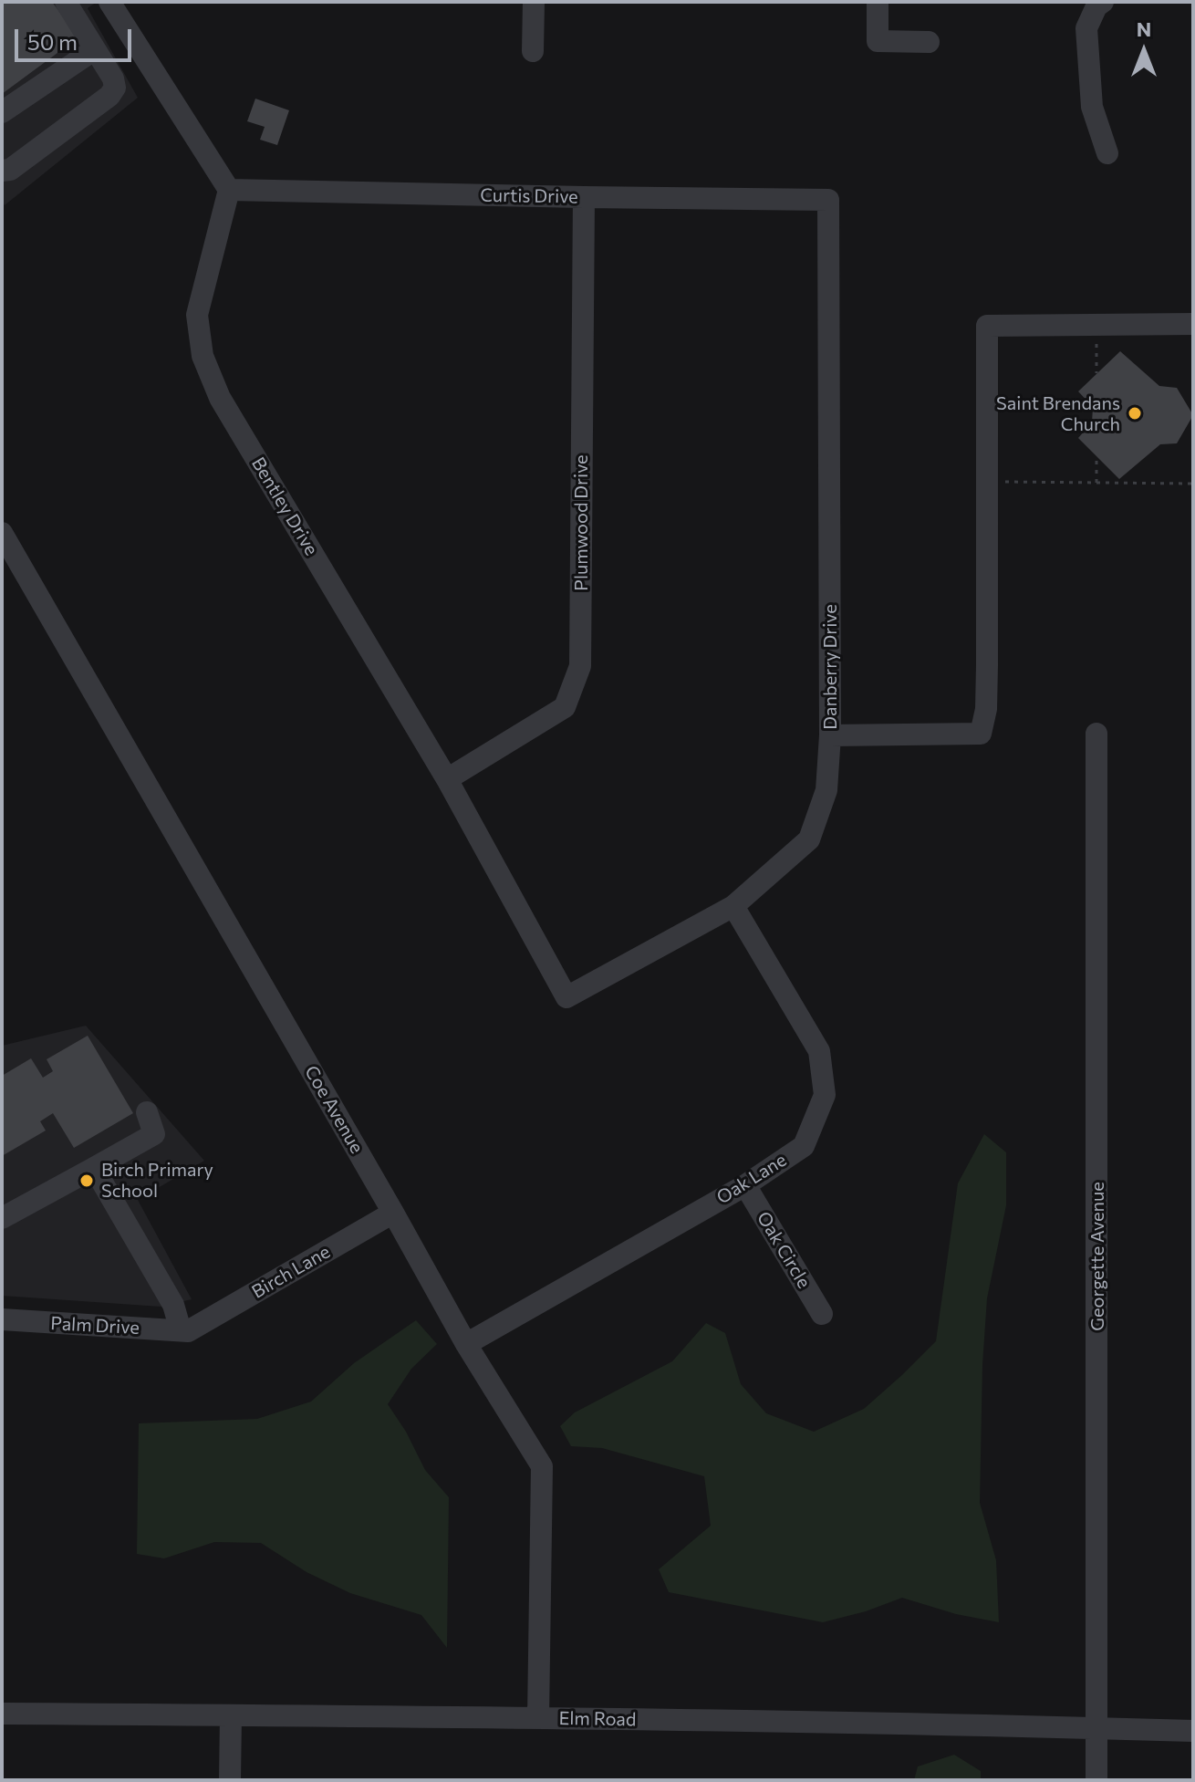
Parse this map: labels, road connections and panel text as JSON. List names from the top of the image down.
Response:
{
  "streets": {
    "street": [
      "Curtis Drive",
      "Bentley Drive",
      "Plumwood Drive",
      "Danberry Drive",
      "Coe Avenue",
      "Oak Lane",
      "Oak Circle",
      "Georgette Avenue",
      "Birch Lane",
      "Palm Drive",
      "Elm Road"
    ]
  },
  "crossings": [
    ["Curtis Drive", "Bentley Drive"],
    ["Curtis Drive", "Plumwood Drive"],
    ["Curtis Drive", "Danberry Drive"],
    ["Bentley Drive", "Plumwood Drive"],
    ["Bentley Drive", "Danberry Drive"],
    ["Danberry Drive", "Oak Lane"],
    ["Coe Avenue", "Oak Lane"],
    ["Coe Avenue", "Birch Lane"],
    ["Coe Avenue", "Elm Road"],
    ["Oak Lane", "Oak Circle"],
    ["Georgette Avenue", "Elm Road"],
    ["Birch Lane", "Palm Drive"]
  ],
  "places": ["Saint Brendans Church", "Birch Primary School"],
  "scale_bar": "50 m",
  "north": "top"
}
